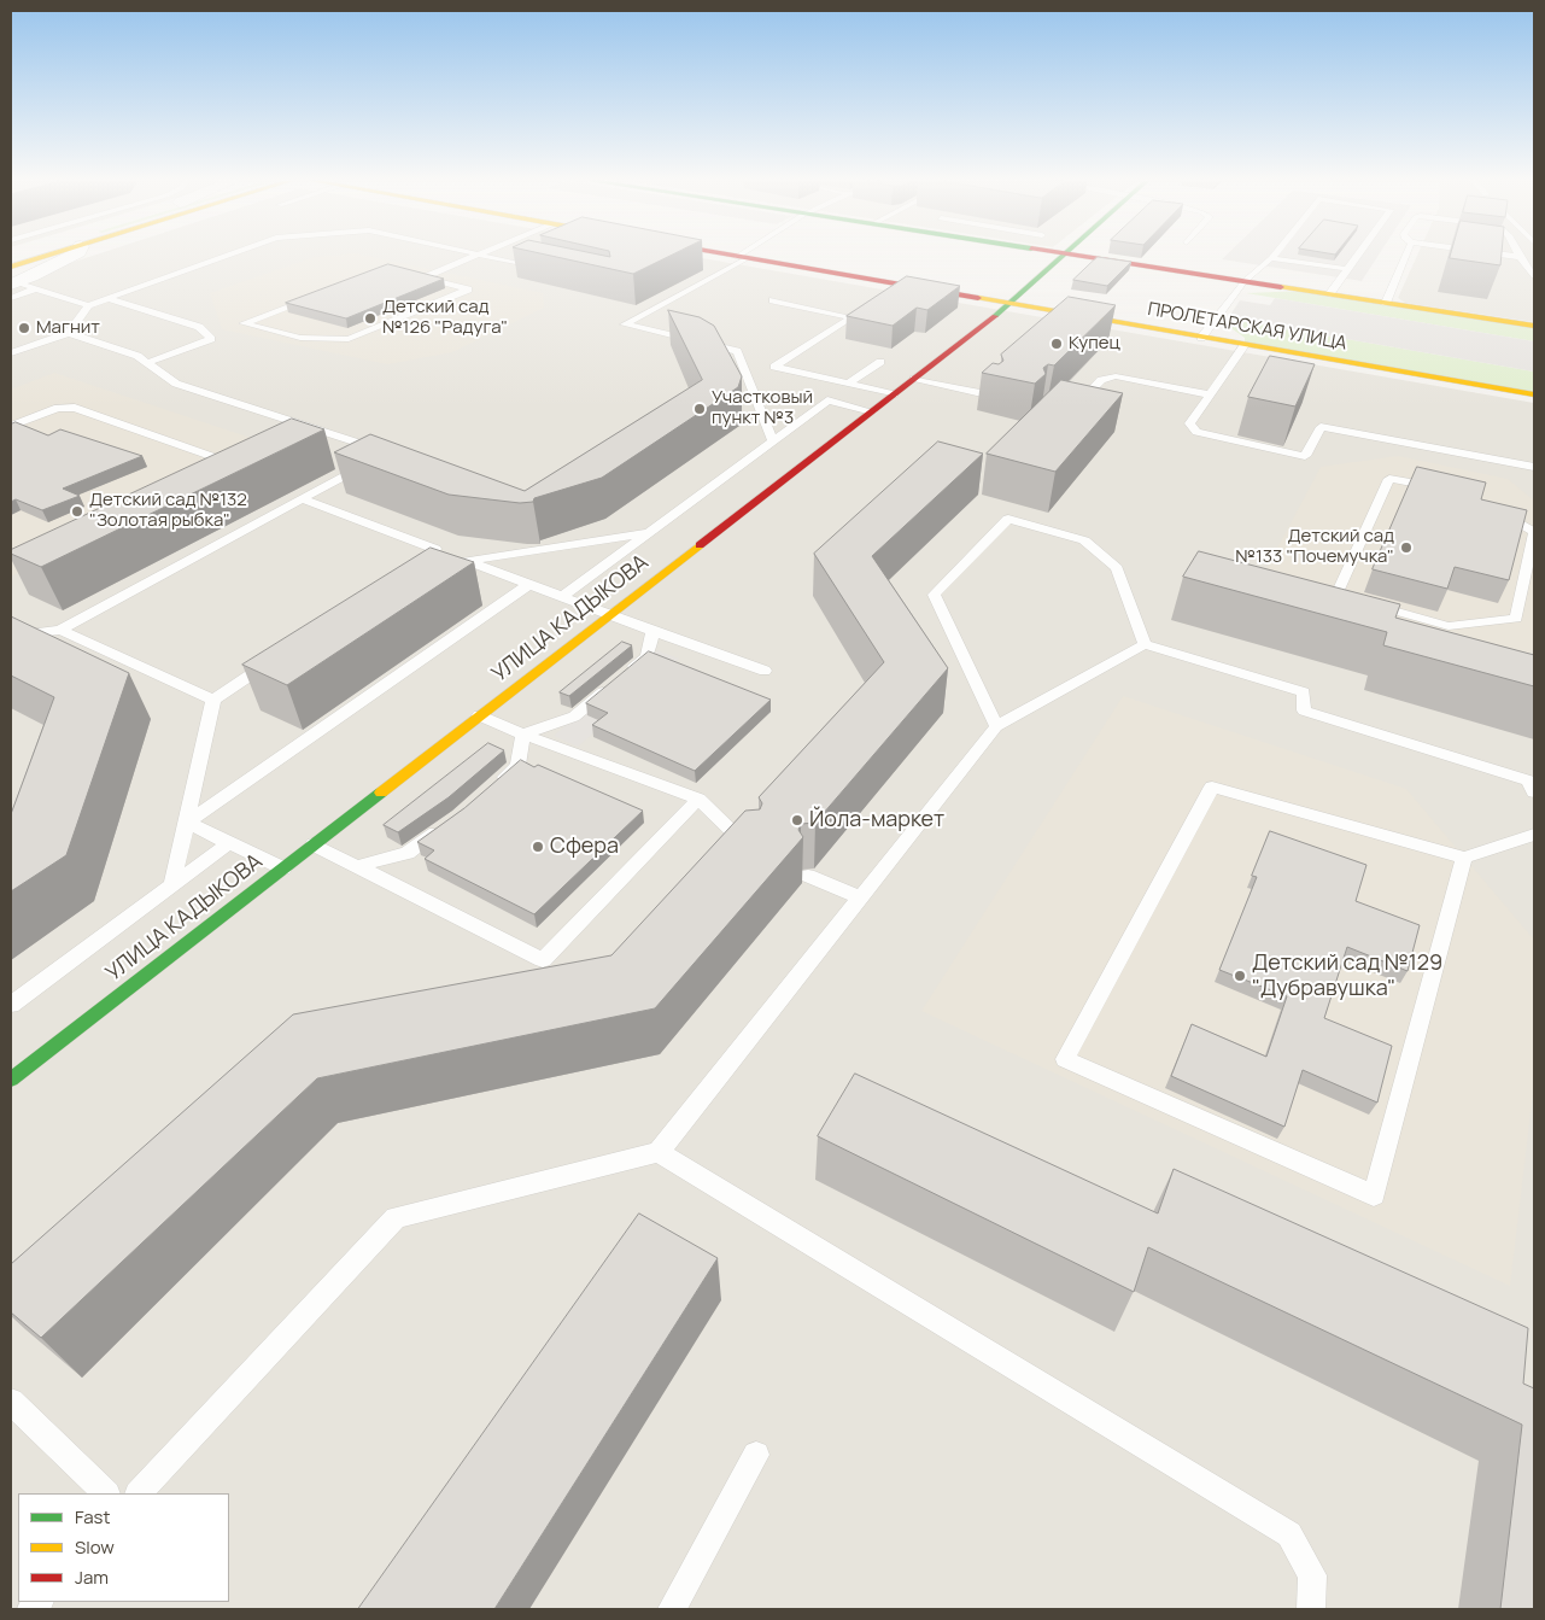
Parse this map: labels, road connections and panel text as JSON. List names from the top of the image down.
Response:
{
  "streets": {
    "street": ["ПРОЛЕТАРСКАЯ УЛИЦА", "УЛИЦА КАДЫКОВА"]
  },
  "crossings": [
    ["ПРОЛЕТАРСКАЯ УЛИЦА", "УЛИЦА КАДЫКОВА"]
  ],
  "places": [
    "Детский сад №126 \"Радуга\"",
    "Магнит",
    "Купец",
    "Участковый пункт №3",
    "Детский сад №132 \"Золотая рыбка\"",
    "Детский сад №133 \"Почемучка\"",
    "Йола-маркет",
    "Сфера",
    "Детский сад №129 \"Дубравушка\""
  ],
  "legend": ["Fast", "Slow", "Jam"]
}
